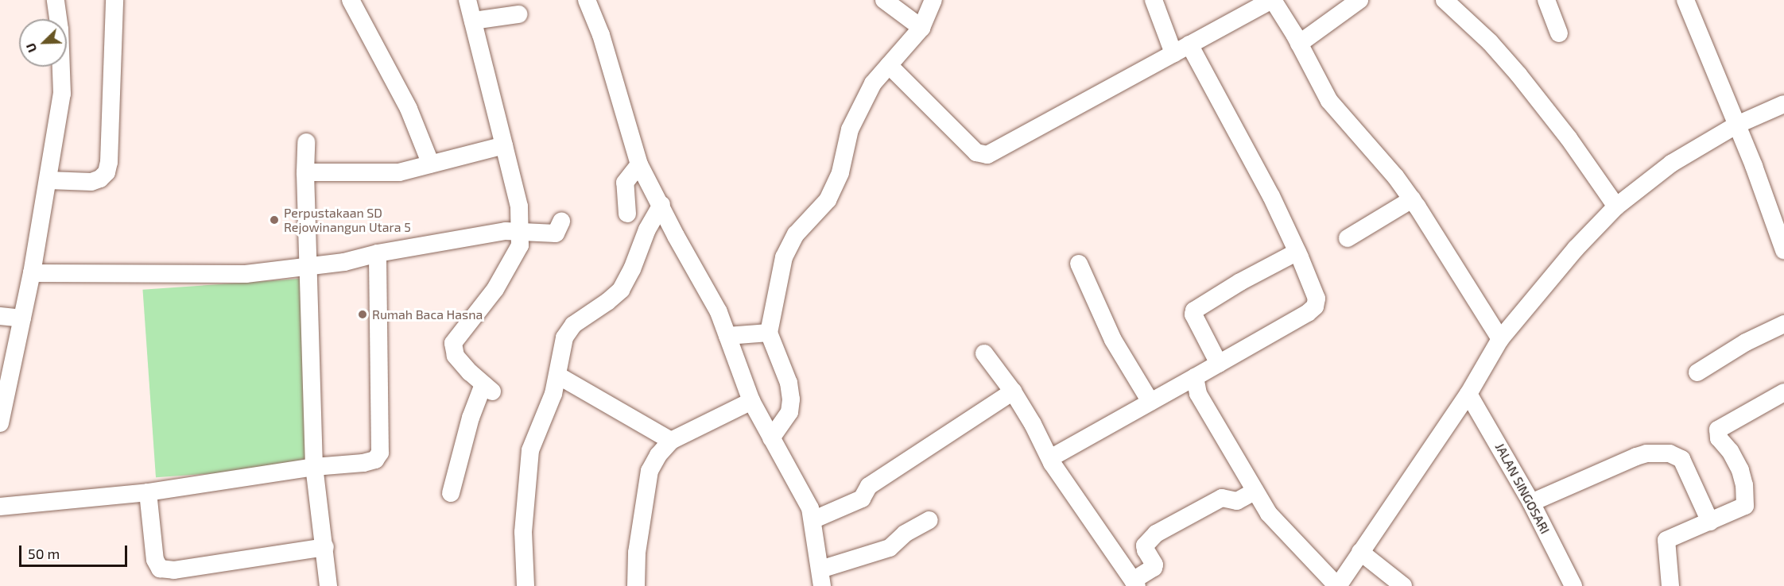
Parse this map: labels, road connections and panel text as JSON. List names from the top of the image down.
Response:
{
  "streets": {
    "street": ["JALAN SINGOSARI"]
  },
  "places": ["Perpustakaan SD Rejowinangun Utara 5", "Rumah Baca Hasna"],
  "scale_bar": "50 m",
  "north": "bottom left"
}
